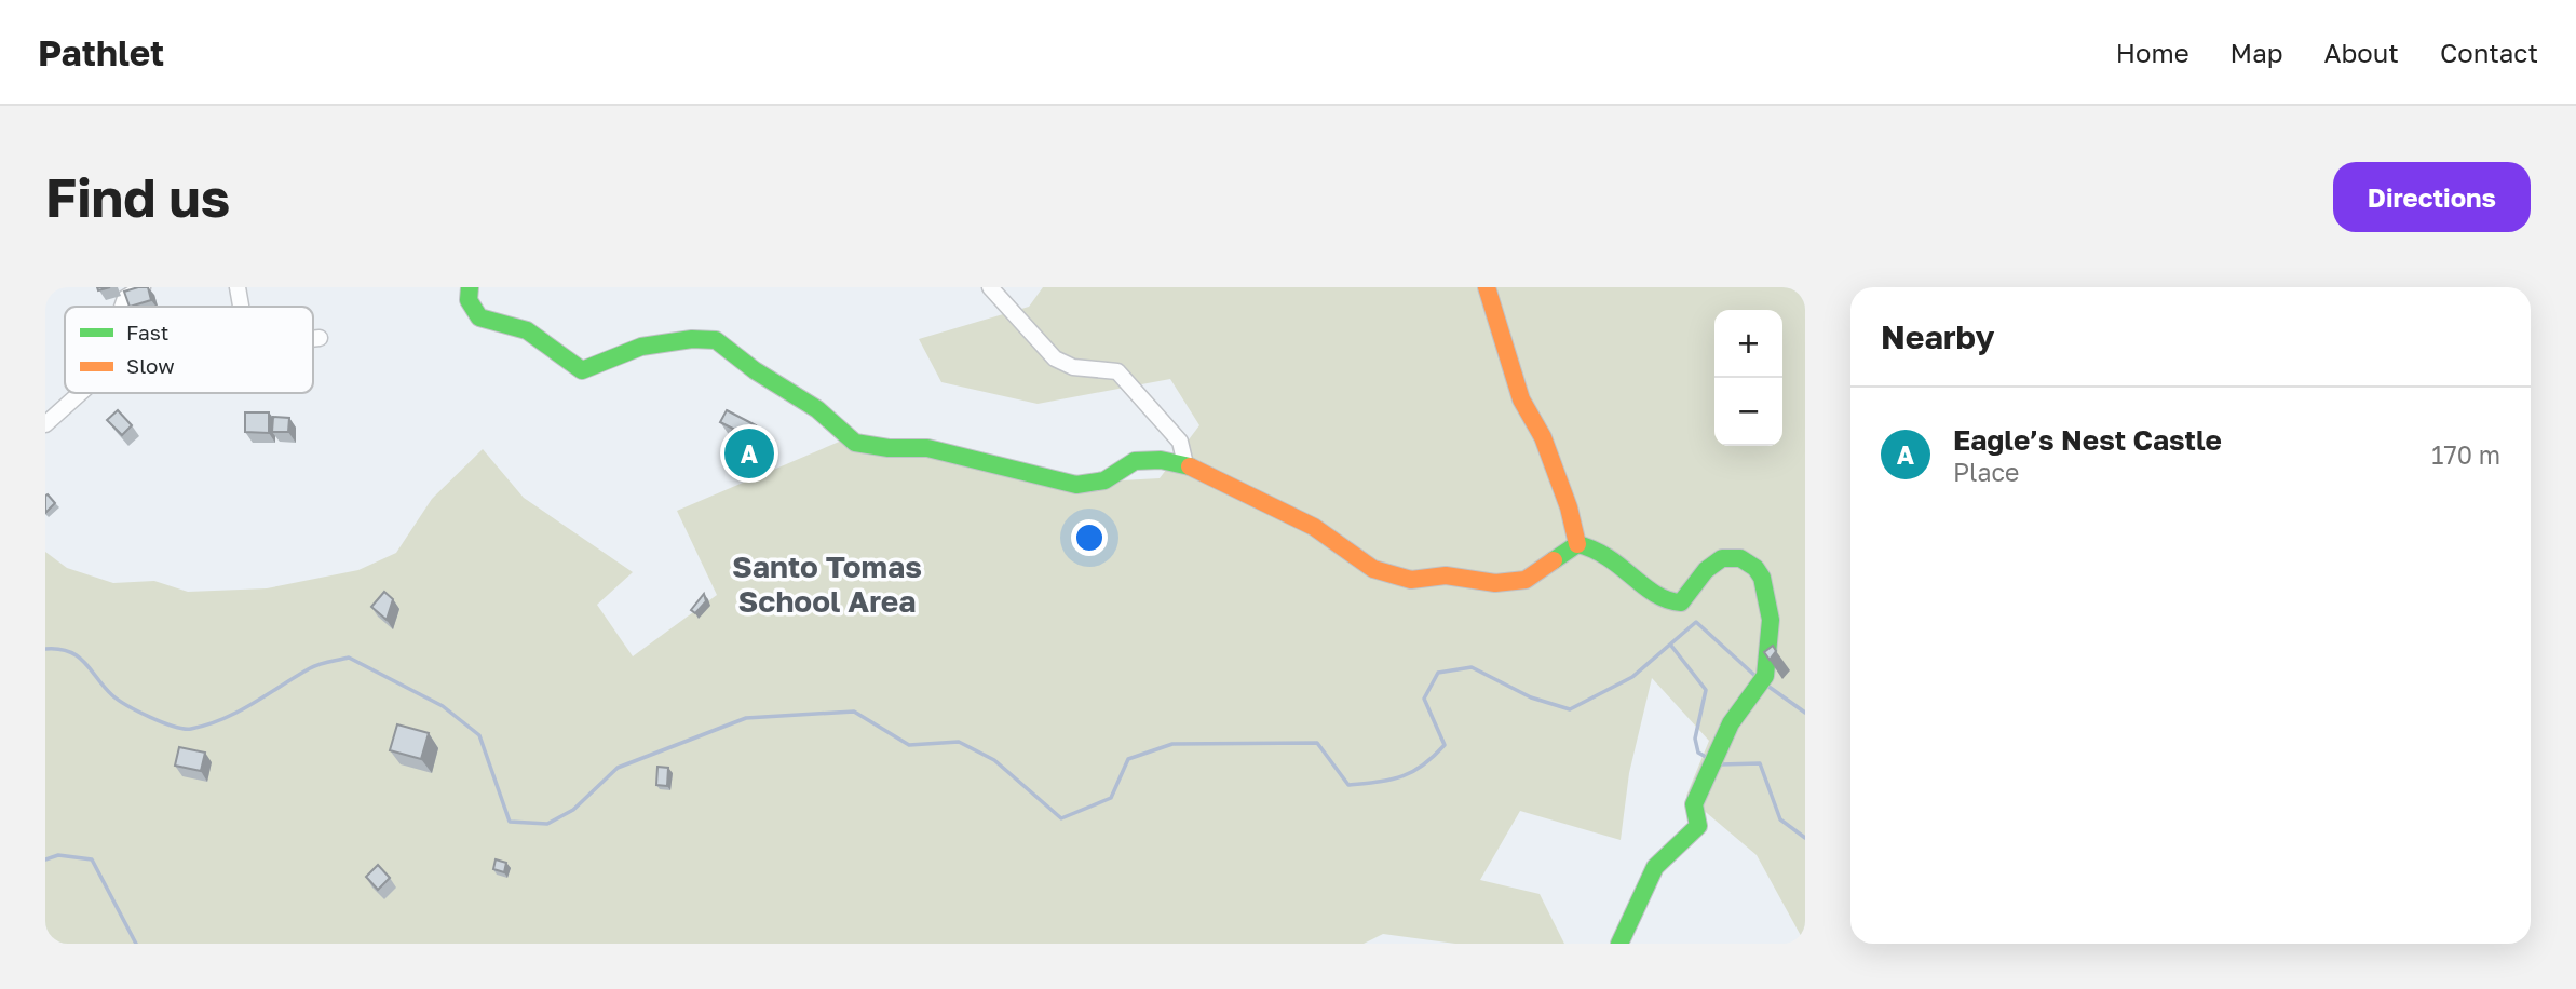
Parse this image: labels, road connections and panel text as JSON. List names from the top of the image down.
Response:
{
  "districts": ["Santo Tomas School Area"],
  "legend": ["Fast", "Slow"],
  "page": {
    "header": "Pathlet",
    "nav": [
      "Home",
      "Map",
      "About",
      "Contact"
    ],
    "buttons": "Directions",
    "title": "Find us",
    "heading": "Nearby",
    "map_buttons": ["+", "−"],
    "list": [
      {
        "mark": "A",
        "name": "Eagle’s Nest Castle",
        "note": "Place",
        "value": "170 m"
      }
    ],
    "pins": "A"
  }
}
